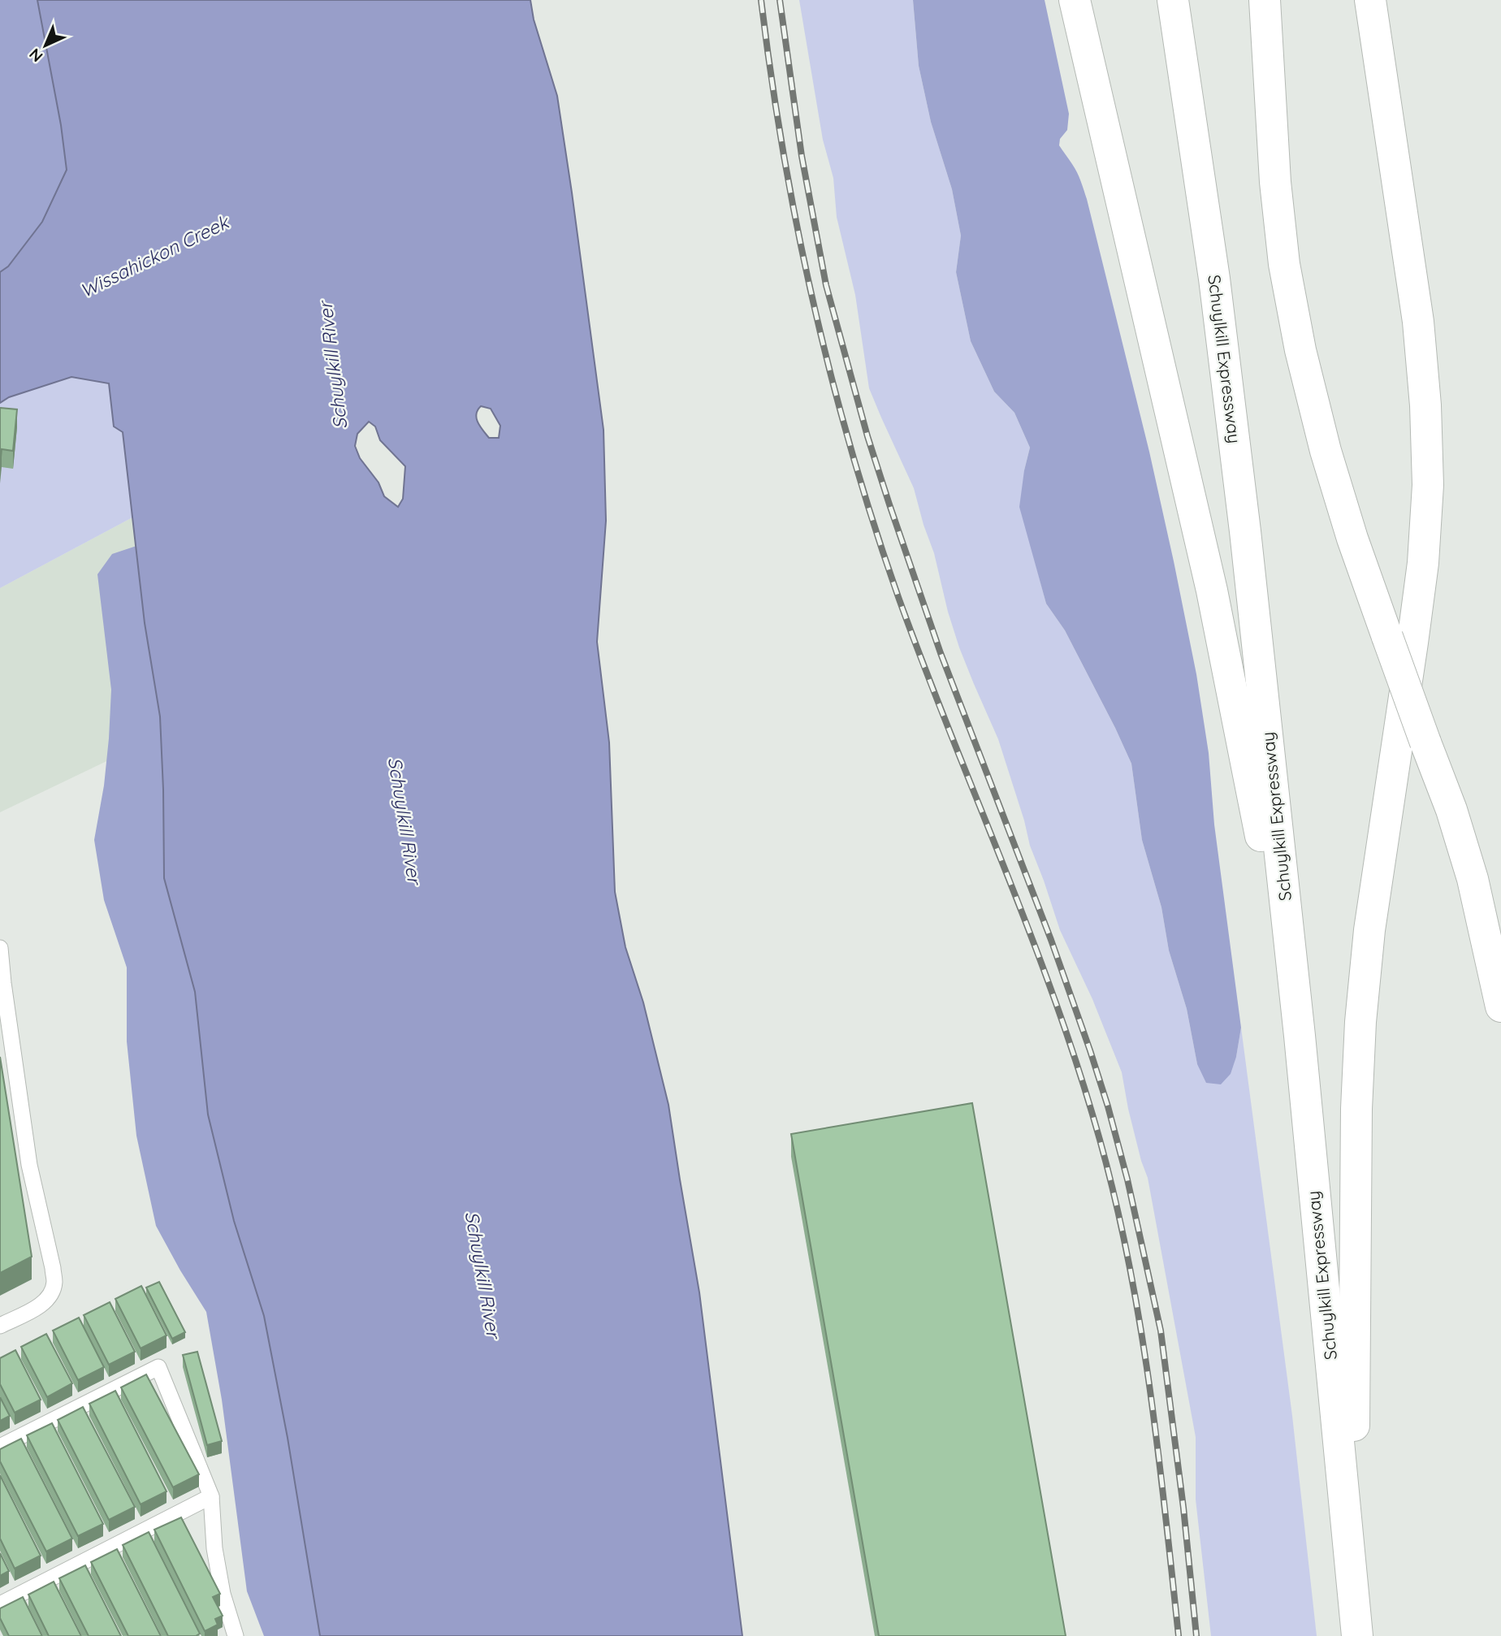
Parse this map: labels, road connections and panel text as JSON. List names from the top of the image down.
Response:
{
  "streets": {
    "highway": ["Schuylkill Expressway"]
  },
  "water": ["Wissahickon Creek", "Schuylkill River"],
  "north": "bottom left"
}
